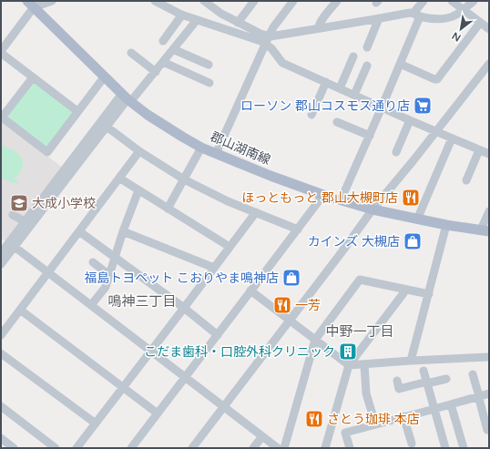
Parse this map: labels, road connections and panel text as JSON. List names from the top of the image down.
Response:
{
  "streets": {
    "main road": ["郡山湖南線"]
  },
  "districts": ["鳴神三丁目", "中野一丁目"],
  "places": {
    "supermarket": ["ローソン 郡山コスモス通り店"],
    "restaurant": ["ほっともっと 郡山大槻町店", "一芳", "さとう珈琲 本店"],
    "school or university": ["大成小学校"],
    "shop": ["カインズ 大槻店", "福島トヨペット こおりやま鳴神店"],
    "building": ["こだま歯科・口腔外科クリニック"]
  },
  "north": "bottom left"
}
